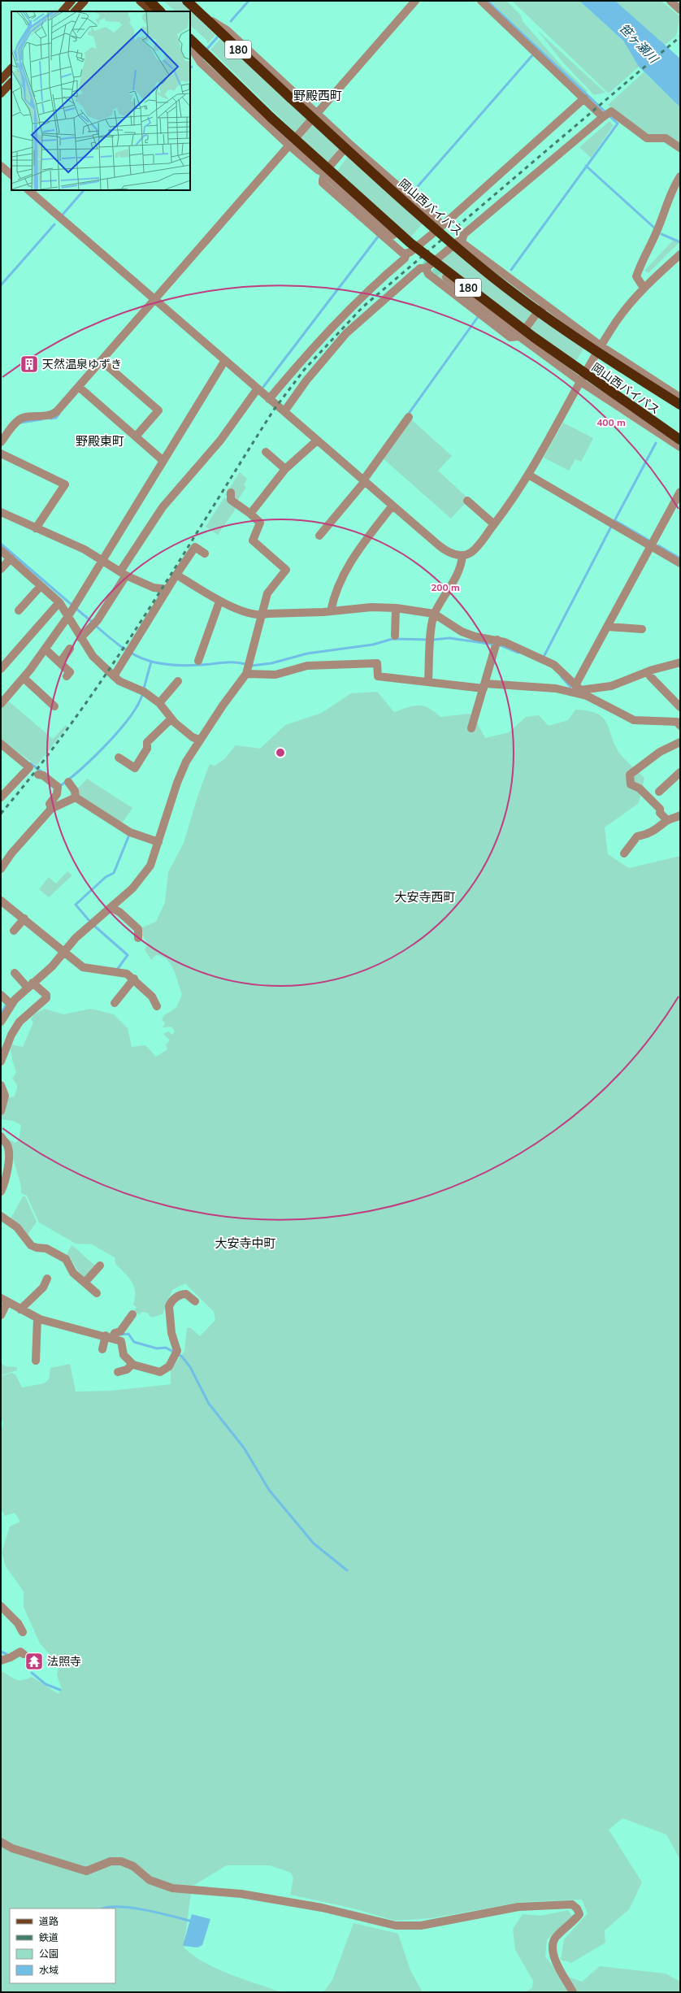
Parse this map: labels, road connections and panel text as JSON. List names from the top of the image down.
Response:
{
  "streets": {
    "highway": ["180", "岡山西バイパス"]
  },
  "districts": [
    "野殿西町",
    "野殿東町",
    "大安寺西町",
    "大安寺中町"
  ],
  "water": ["笹ヶ瀬川"],
  "places": {
    "building": ["天然温泉ゆずき"],
    "temple": ["法照寺"]
  },
  "legend": [
    "道路",
    "鉄道",
    "公園",
    "水域"
  ],
  "rings": ["400 m", "200 m"]
}
